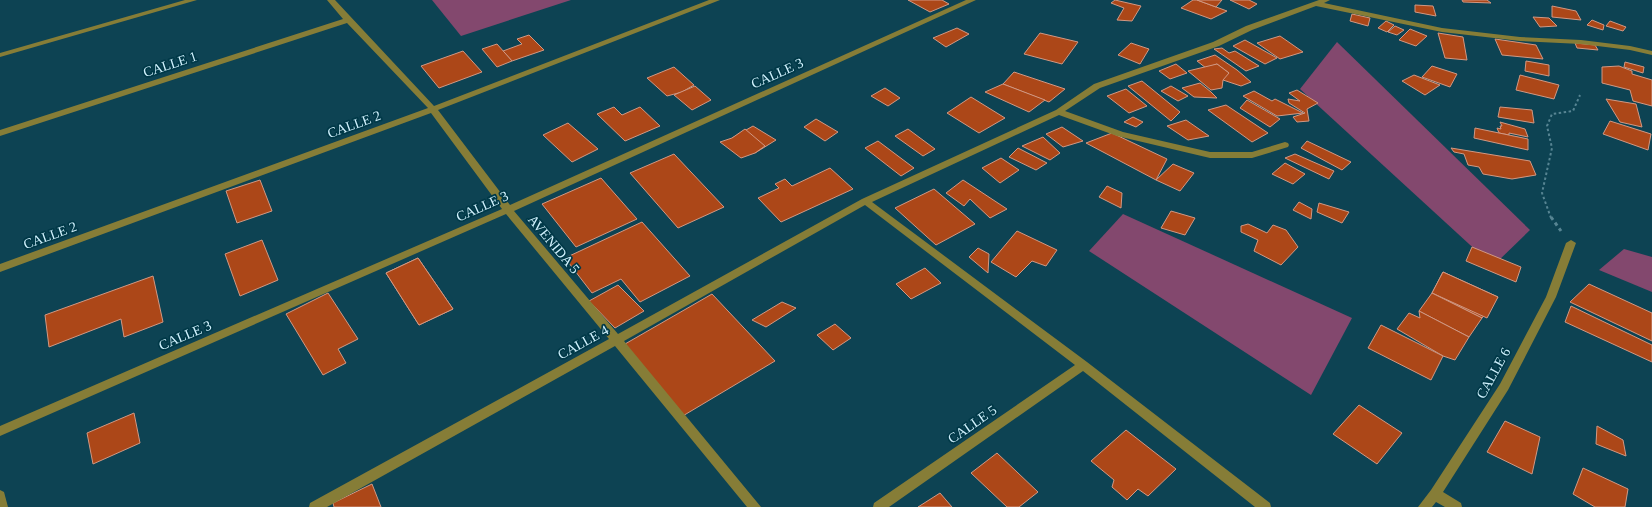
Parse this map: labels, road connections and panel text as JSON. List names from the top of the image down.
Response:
{
  "streets": {
    "street": [
      "CALLE 1",
      "CALLE 3",
      "CALLE 2",
      "AVENIDA 5",
      "CALLE 4",
      "CALLE 6",
      "CALLE 5"
    ]
  },
  "crossings": [
    ["CALLE 1", "AVENIDA 5"],
    ["CALLE 3", "AVENIDA 5"],
    ["CALLE 2", "AVENIDA 5"],
    ["AVENIDA 5", "CALLE 4"]
  ]
}
